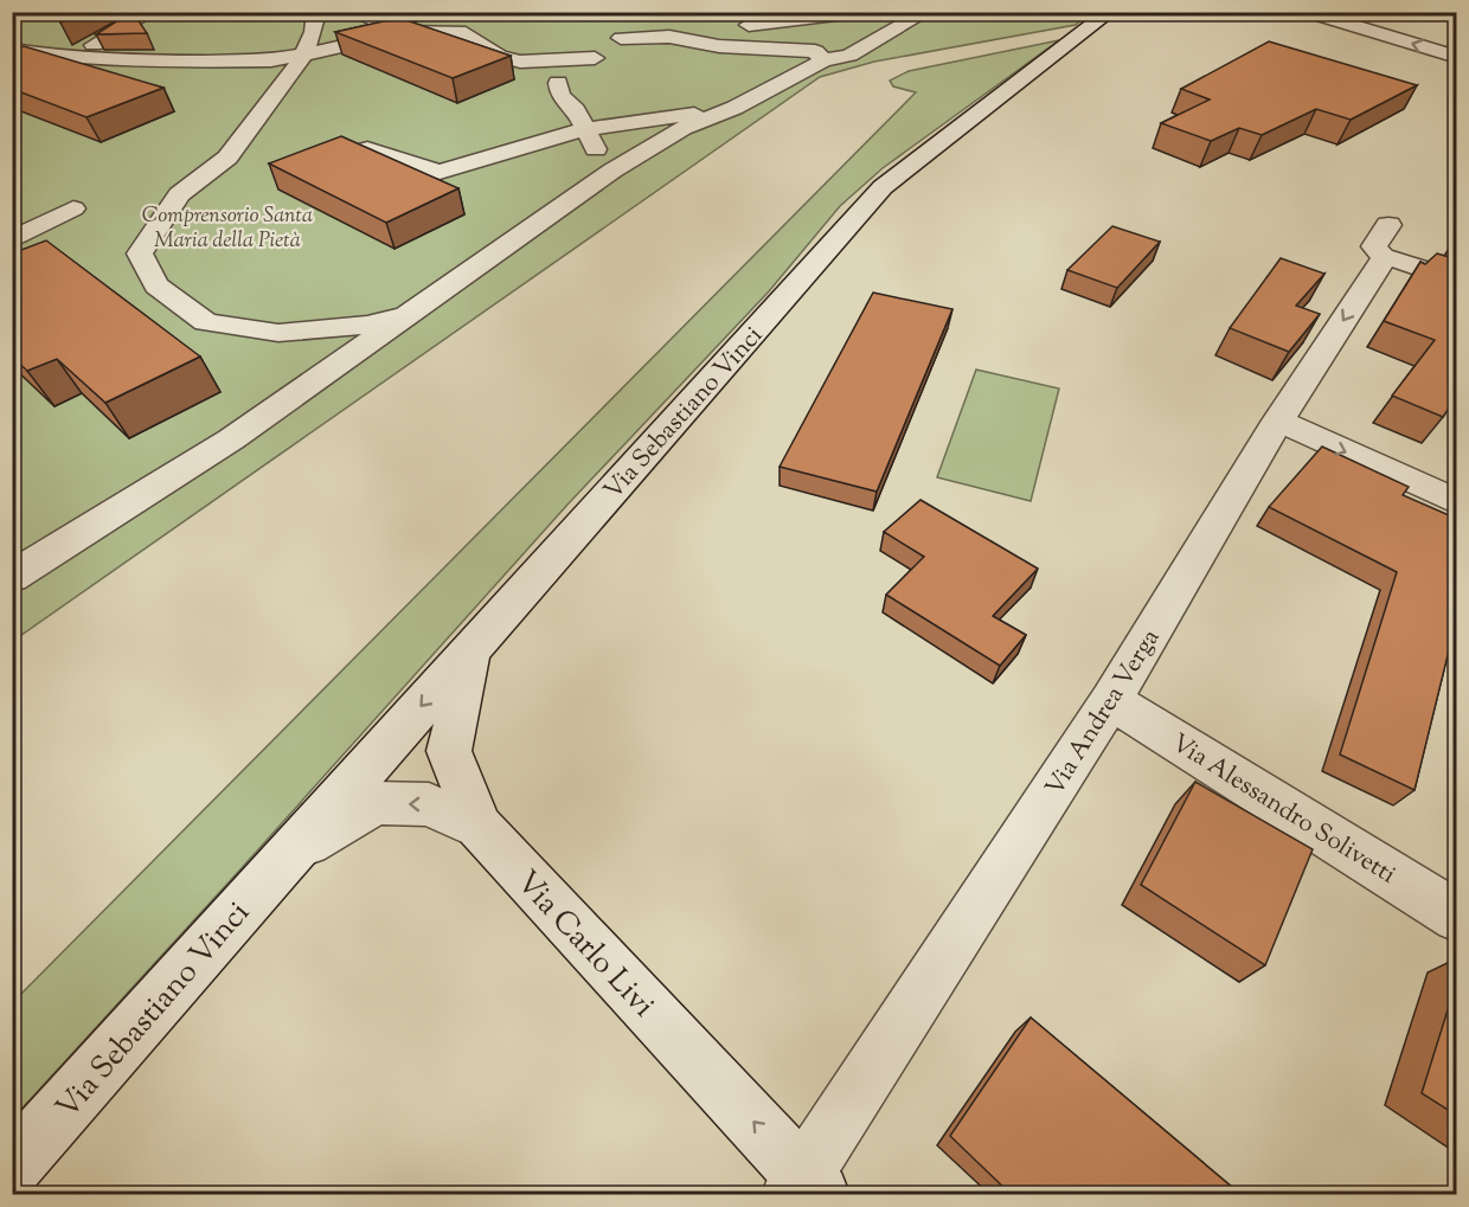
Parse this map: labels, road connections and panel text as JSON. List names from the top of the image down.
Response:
{
  "streets": {
    "street": [
      "Via Sebastiano Vinci",
      "Via Andrea Verga",
      "Via Alessandro Solivetti",
      "Via Carlo Livi"
    ]
  },
  "crossings": [
    ["Via Sebastiano Vinci", "Via Carlo Livi"],
    ["Via Andrea Verga", "Via Alessandro Solivetti"],
    ["Via Andrea Verga", "Via Carlo Livi"]
  ],
  "one_way": ["Via Carlo Livi"],
  "parks": ["Comprensorio Santa Maria della Pietà"]
}
